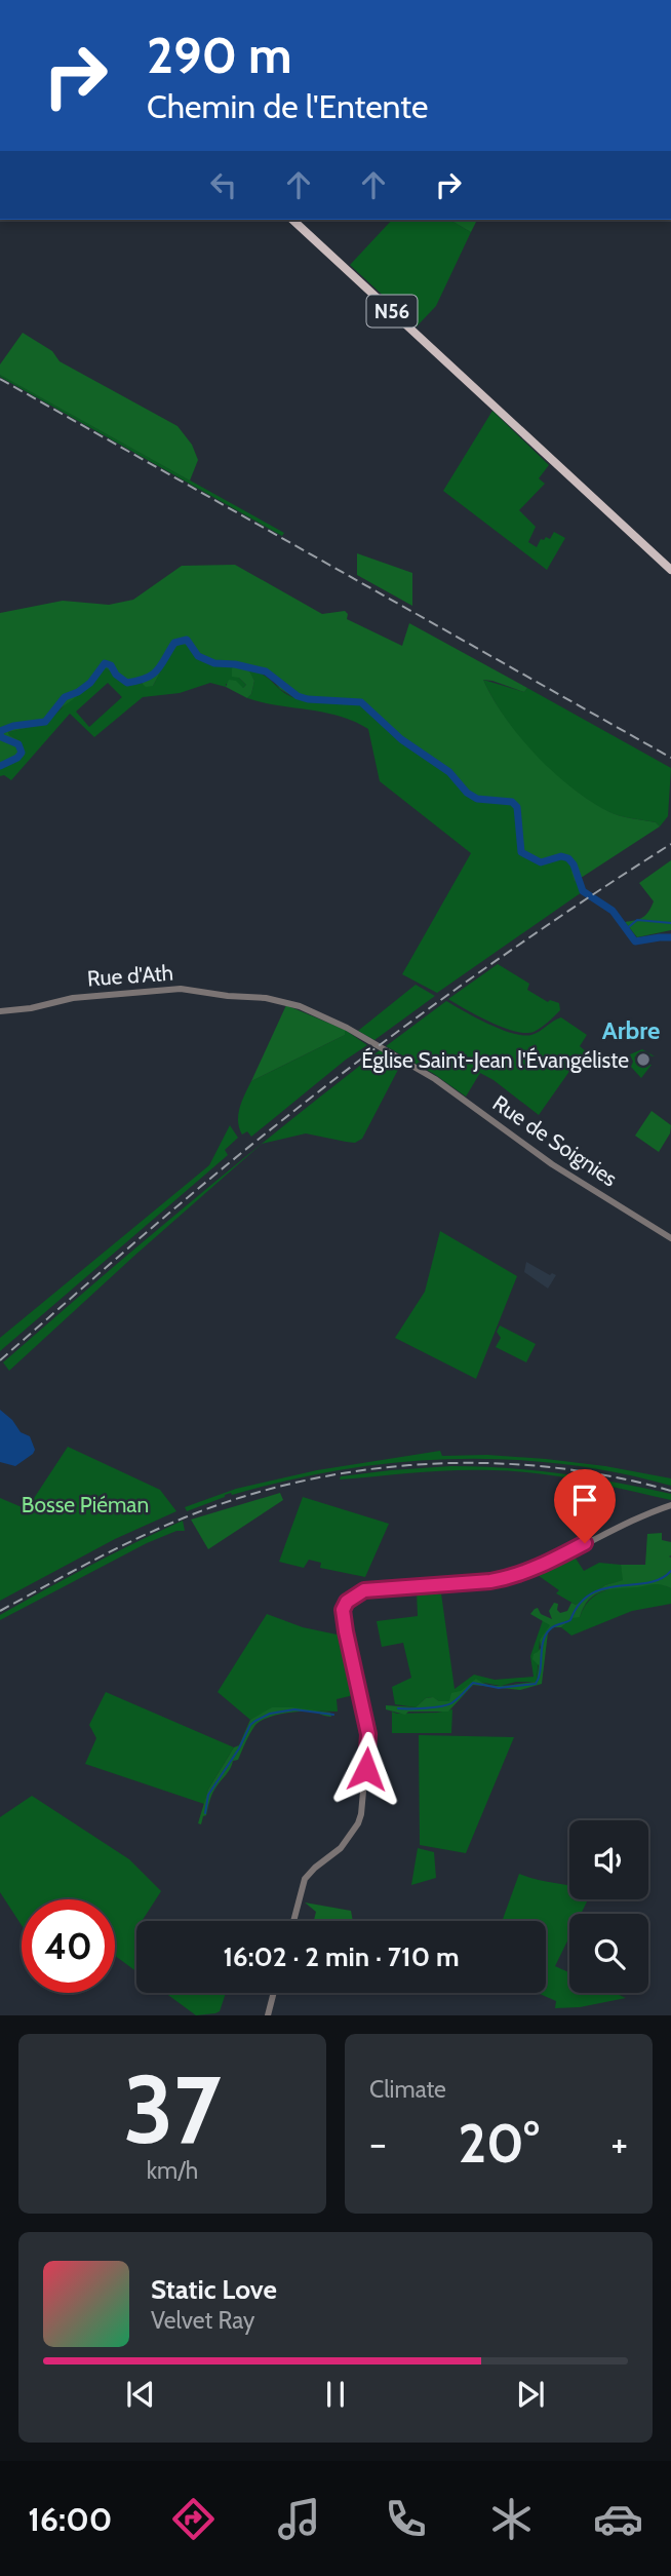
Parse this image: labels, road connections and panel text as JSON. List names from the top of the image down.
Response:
{
  "streets": {
    "main road": ["N56"],
    "street": ["Rue d'Ath", "Rue de Soignies"]
  },
  "crossings": [
    ["Rue d'Ath", "Rue de Soignies"]
  ],
  "districts": ["Arbre"],
  "parks": ["Bosse Piéman"],
  "places": ["Église Saint-Jean l'Évangéliste"],
  "page": {
    "turn": ["290 m", "Chemin de l'Entente"],
    "limit": "40",
    "trip": "16:02 · 2 min · 710 m",
    "tile": [
      ["37", "km/h"],
      "Climate"
    ],
    "heat": ["−", "20°", "+"],
    "song": ["Static Love", "Velvet Ray"],
    "tabs": "16:00"
  }
}
